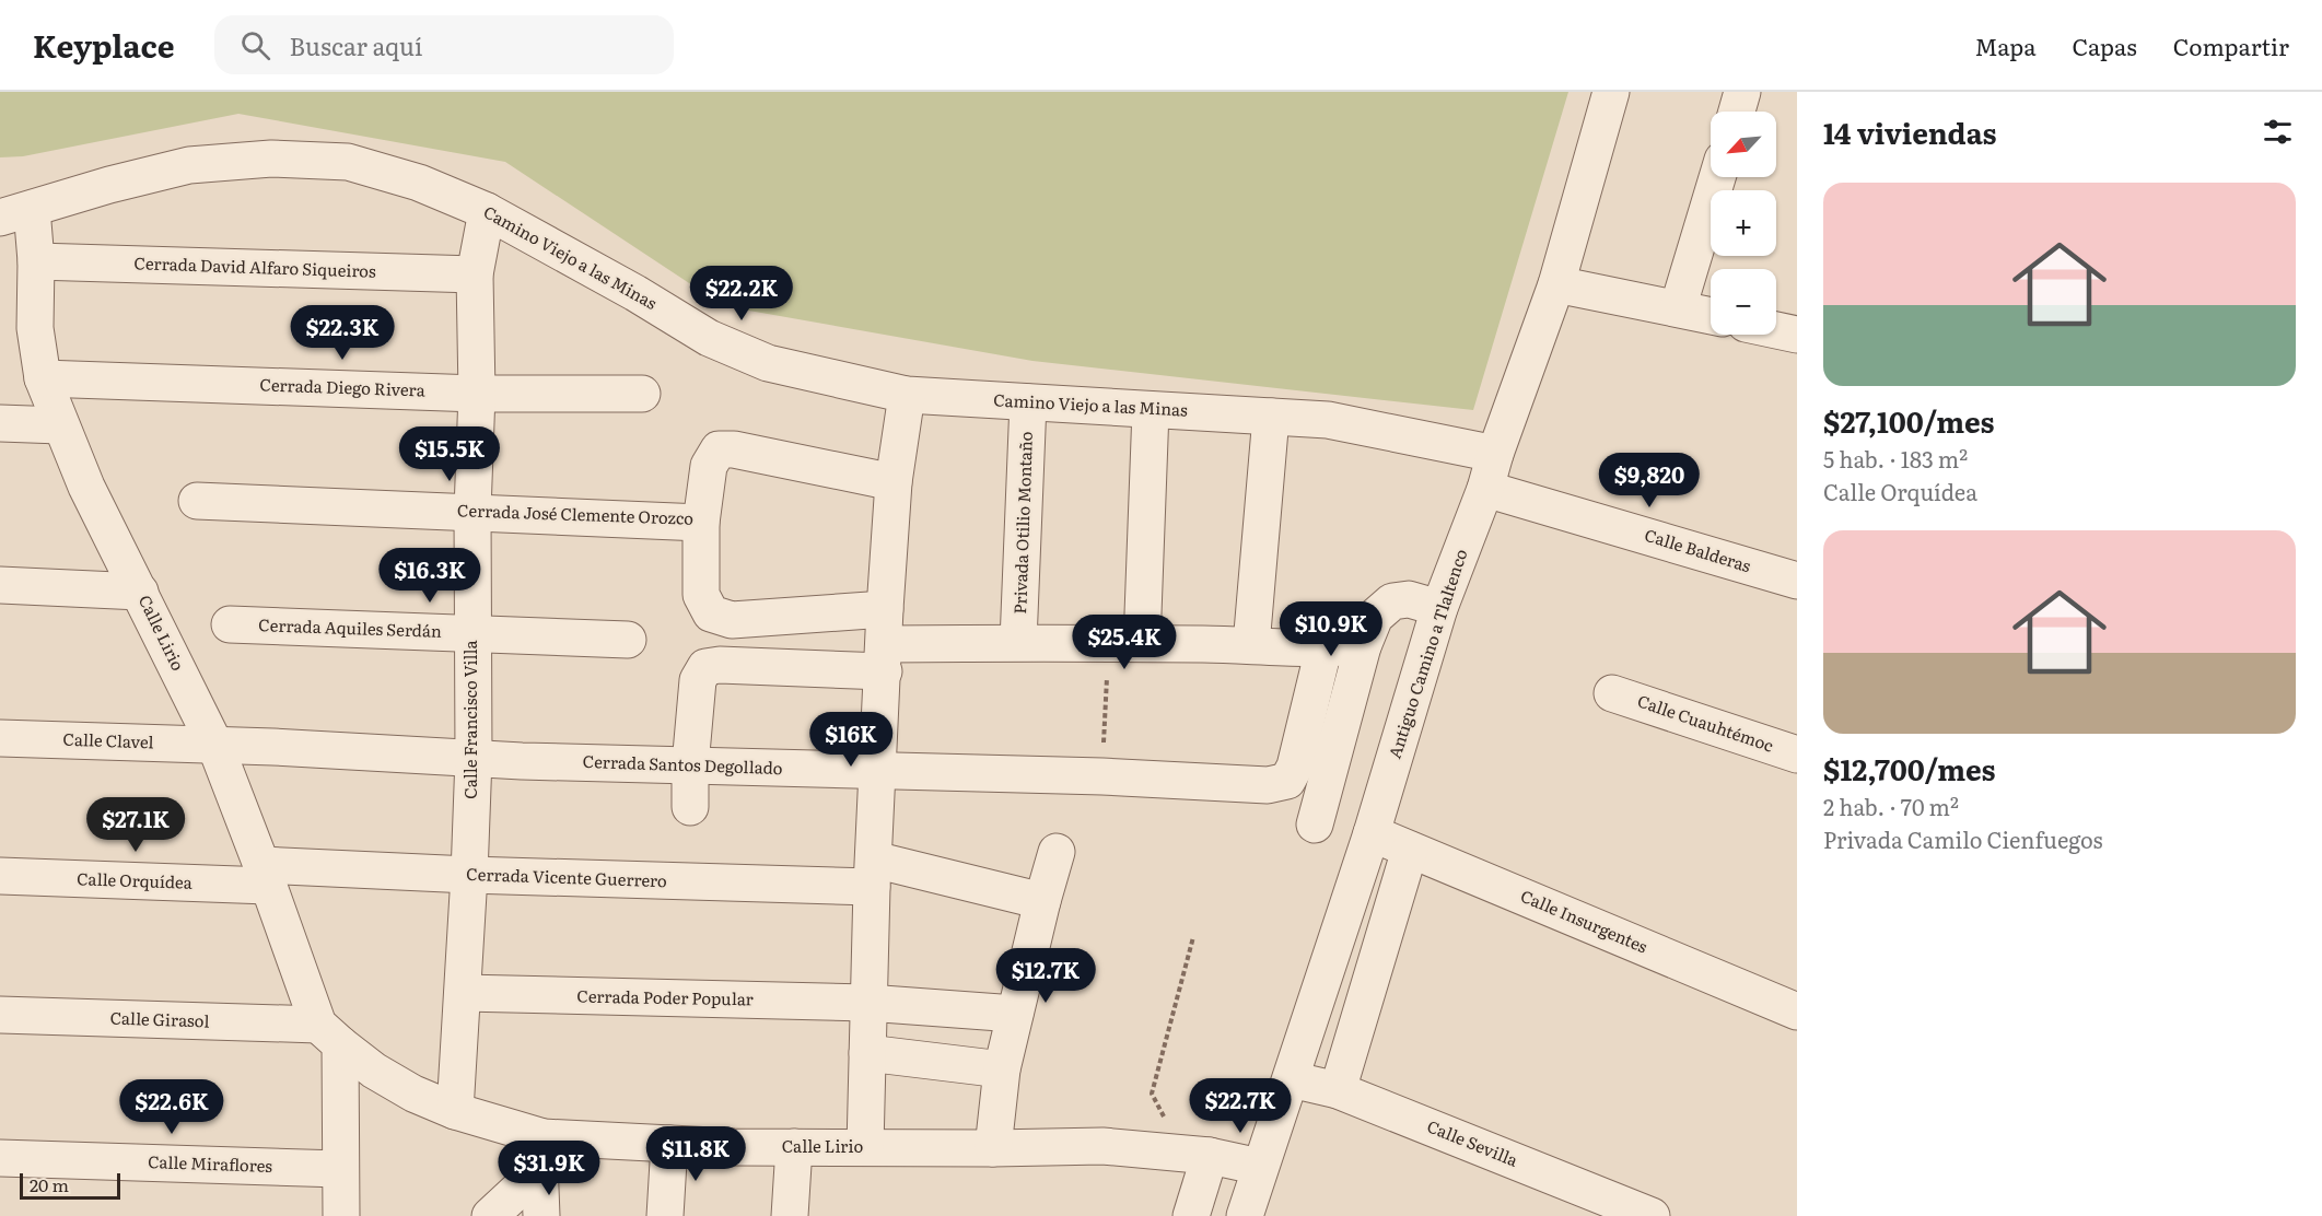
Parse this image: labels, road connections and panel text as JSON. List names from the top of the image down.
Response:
{
  "streets": {
    "street": [
      "Camino Viejo a las Minas",
      "Cerrada David Alfaro Siqueiros",
      "Cerrada Diego Rivera",
      "Cerrada José Clemente Orozco",
      "Privada Otilio Montaño",
      "Calle Balderas",
      "Cerrada Aquiles Serdán",
      "Calle Lirio",
      "Antiguo Camino a Tlaltenco",
      "Calle Francisco Villa",
      "Calle Cuauhtémoc",
      "Calle Clavel",
      "Cerrada Santos Degollado",
      "Cerrada Vicente Guerrero",
      "Calle Orquídea",
      "Calle Insurgentes",
      "Cerrada Poder Popular",
      "Calle Girasol",
      "Calle Sevilla",
      "Calle Miraflores"
    ]
  },
  "crossings": [
    ["Camino Viejo a las Minas", "Privada Otilio Montaño"],
    ["Camino Viejo a las Minas", "Calle Lirio"],
    ["Camino Viejo a las Minas", "Antiguo Camino a Tlaltenco"],
    ["Camino Viejo a las Minas", "Calle Francisco Villa"],
    ["Cerrada David Alfaro Siqueiros", "Calle Lirio"],
    ["Cerrada David Alfaro Siqueiros", "Calle Francisco Villa"],
    ["Cerrada Diego Rivera", "Calle Lirio"],
    ["Cerrada Diego Rivera", "Calle Francisco Villa"],
    ["Cerrada José Clemente Orozco", "Calle Francisco Villa"],
    ["Calle Balderas", "Antiguo Camino a Tlaltenco"],
    ["Cerrada Aquiles Serdán", "Calle Francisco Villa"],
    ["Calle Lirio", "Antiguo Camino a Tlaltenco"],
    ["Calle Lirio", "Calle Francisco Villa"],
    ["Calle Lirio", "Calle Clavel"],
    ["Calle Lirio", "Cerrada Santos Degollado"],
    ["Calle Lirio", "Cerrada Vicente Guerrero"],
    ["Calle Lirio", "Calle Orquídea"],
    ["Calle Lirio", "Calle Girasol"],
    ["Calle Lirio", "Calle Miraflores"],
    ["Antiguo Camino a Tlaltenco", "Calle Insurgentes"],
    ["Antiguo Camino a Tlaltenco", "Calle Sevilla"],
    ["Calle Francisco Villa", "Cerrada Santos Degollado"],
    ["Calle Francisco Villa", "Cerrada Vicente Guerrero"],
    ["Calle Francisco Villa", "Cerrada Poder Popular"],
    ["Calle Clavel", "Cerrada Santos Degollado"],
    ["Cerrada Vicente Guerrero", "Calle Orquídea"]
  ],
  "scale_bar": "20 m",
  "north": "bottom left",
  "page": {
    "header": "Keyplace",
    "search": "Buscar aquí",
    "nav": ["Mapa", "Capas", "Compartir"],
    "heading": "14 viviendas",
    "map_buttons": ["+", "−"],
    "list": [
      {
        "name": "$27,100/mes",
        "note": "5 hab. · 183 m² · Calle Orquídea"
      },
      {
        "name": "$12,700/mes",
        "note": "2 hab. · 70 m² · Privada Camilo Cienfuegos"
      }
    ],
    "price": [
      "$22.2K",
      "$22.3K",
      "$15.5K",
      "$9,820",
      "$16.3K",
      "$10.9K",
      "$25.4K",
      "$16K",
      "$27.1K",
      "$12.7K",
      "$22.7K",
      "$22.6K",
      "$11.8K",
      "$31.9K"
    ],
    "scale": "20 m"
  }
}
